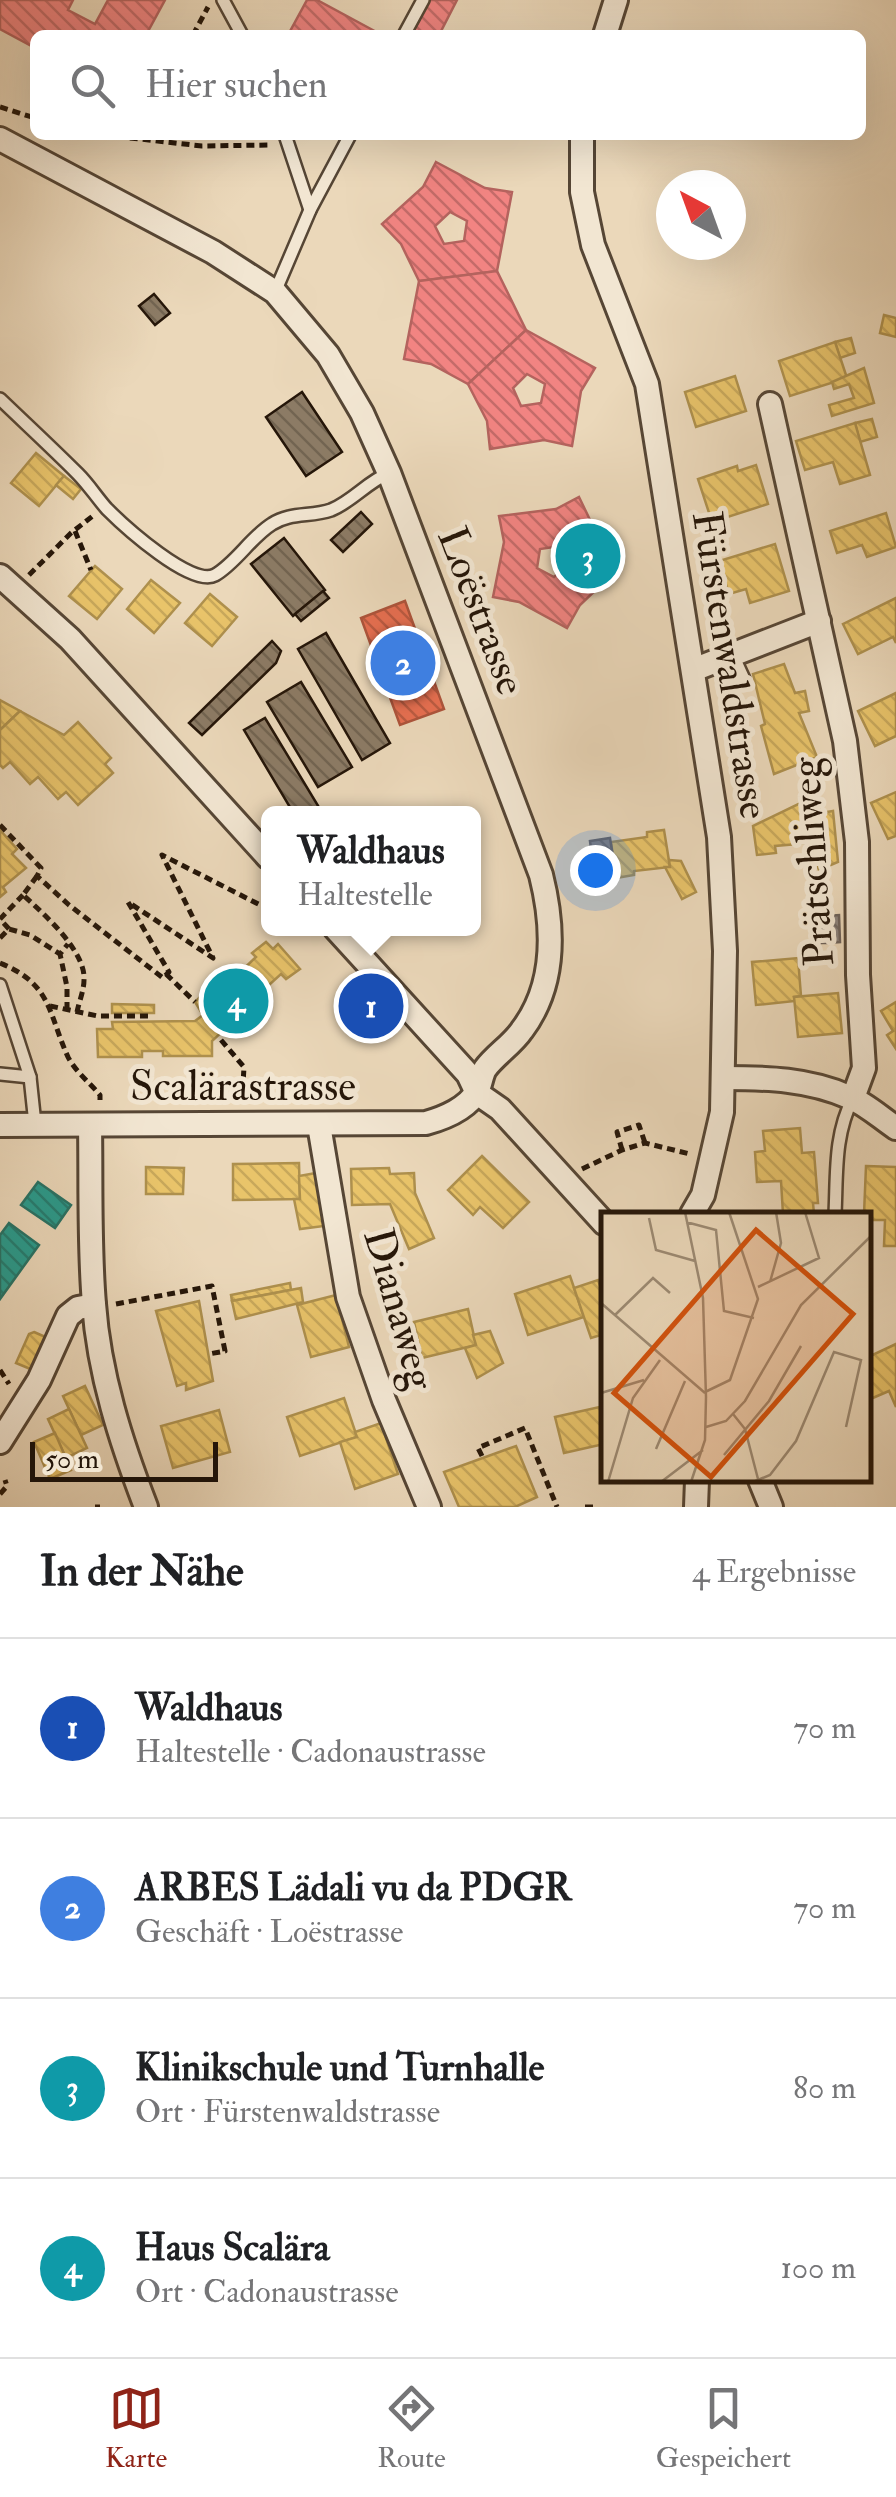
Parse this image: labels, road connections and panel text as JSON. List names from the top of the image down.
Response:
{
  "streets": {
    "street": [
      "Loëstrasse",
      "Fürstenwaldstrasse",
      "Prätschliweg",
      "Scalärastrasse",
      "Dianaweg"
    ]
  },
  "crossings": [
    ["Loëstrasse", "Scalärastrasse"],
    ["Scalärastrasse", "Dianaweg"]
  ],
  "scale_bar": "50 m",
  "north": "top left",
  "page": {
    "search": "Hier suchen",
    "pins": [
      "3",
      "2",
      "4",
      "1"
    ],
    "popup": ["Waldhaus", "Haltestelle"],
    "scale": "50 m",
    "heading": ["In der Nähe", "4 Ergebnisse"],
    "list": [
      {
        "mark": "1",
        "name": "Waldhaus",
        "note": "Haltestelle · Cadonaustrasse",
        "value": "70 m"
      },
      {
        "mark": "2",
        "name": "ARBES Lädali vu da PDGR",
        "note": "Geschäft · Loëstrasse",
        "value": "70 m"
      },
      {
        "mark": "3",
        "name": "Klinikschule und Turnhalle",
        "note": "Ort · Fürstenwaldstrasse",
        "value": "80 m"
      },
      {
        "mark": "4",
        "name": "Haus Scalära",
        "note": "Ort · Cadonaustrasse",
        "value": "100 m"
      }
    ],
    "nav": ["Karte", "Route", "Gespeichert"]
  }
}
